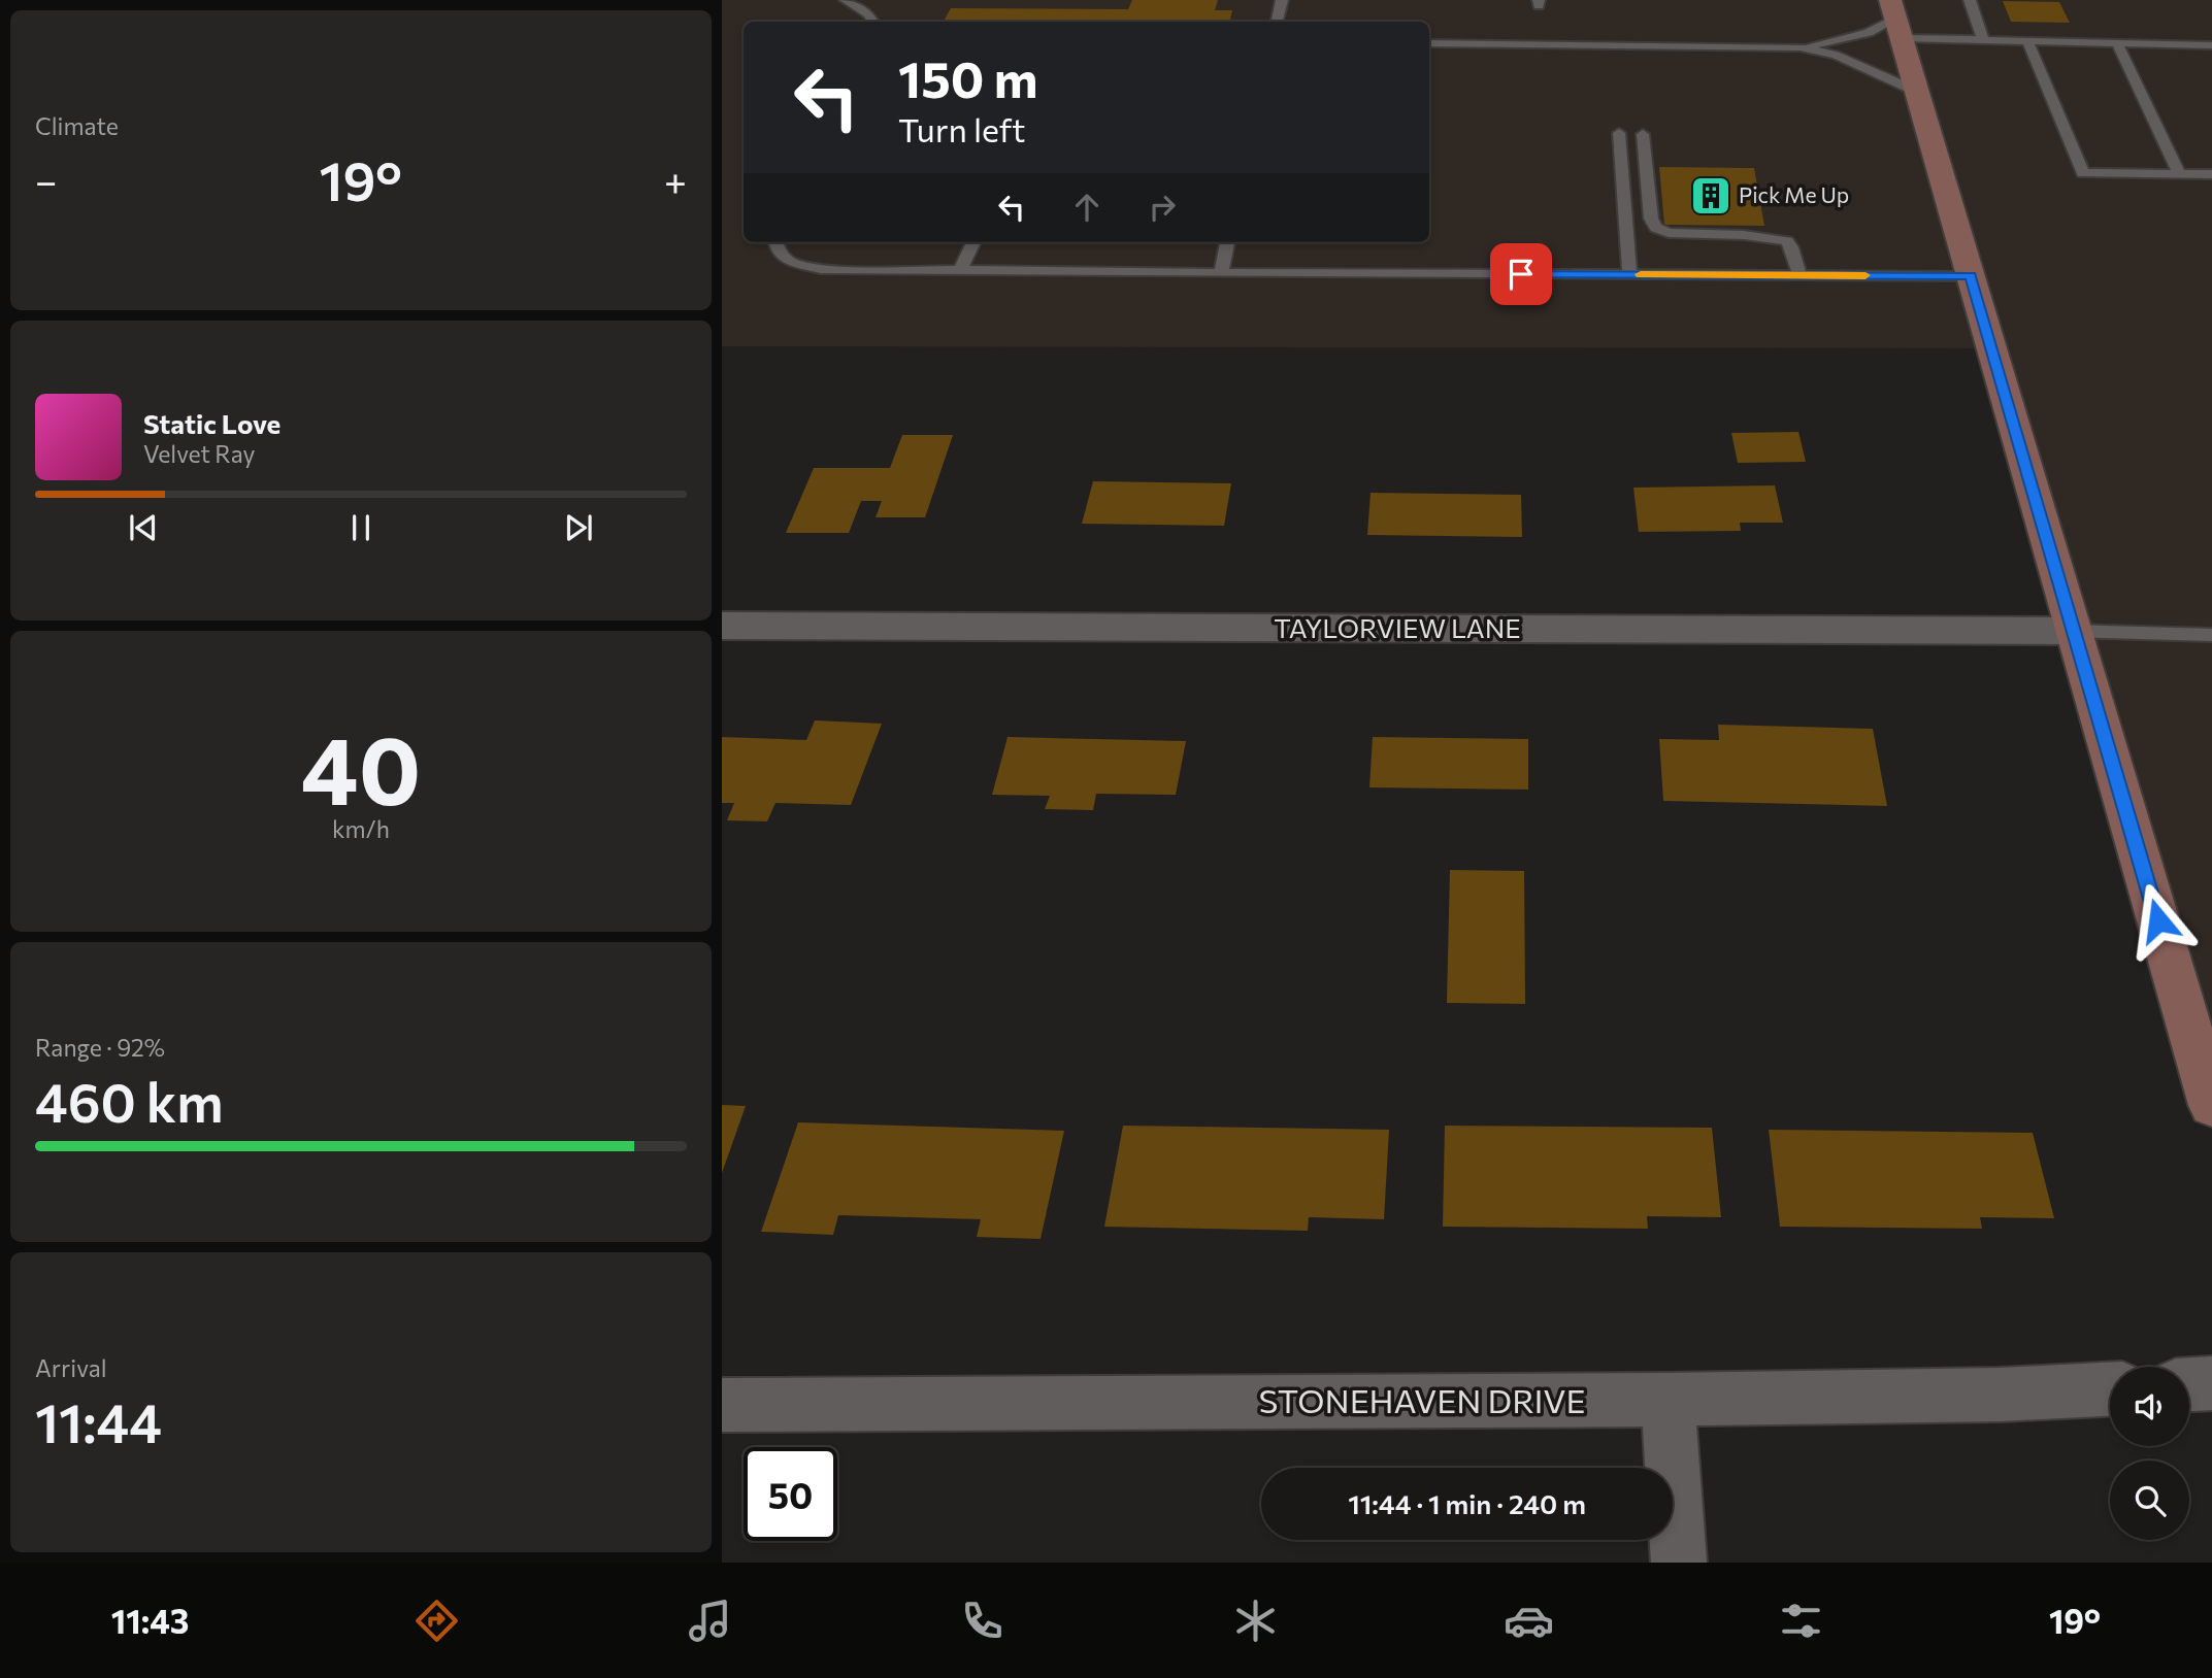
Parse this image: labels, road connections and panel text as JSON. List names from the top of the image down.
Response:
{
  "streets": {
    "street": ["TAYLORVIEW LANE", "STONEHAVEN DRIVE"]
  },
  "places": {
    "building": ["Pick Me Up"]
  },
  "page": {
    "tile": [
      "Climate",
      ["40", "km/h"],
      ["Range · 92%", "460 km"],
      ["Arrival", "11:44"]
    ],
    "turn": ["150 m", "Turn left"],
    "heat": ["−", "19°", "+"],
    "song": ["Static Love", "Velvet Ray"],
    "limit": "50",
    "trip": "11:44 · 1 min · 240 m",
    "tabs": ["11:43", "19°"]
  }
}
